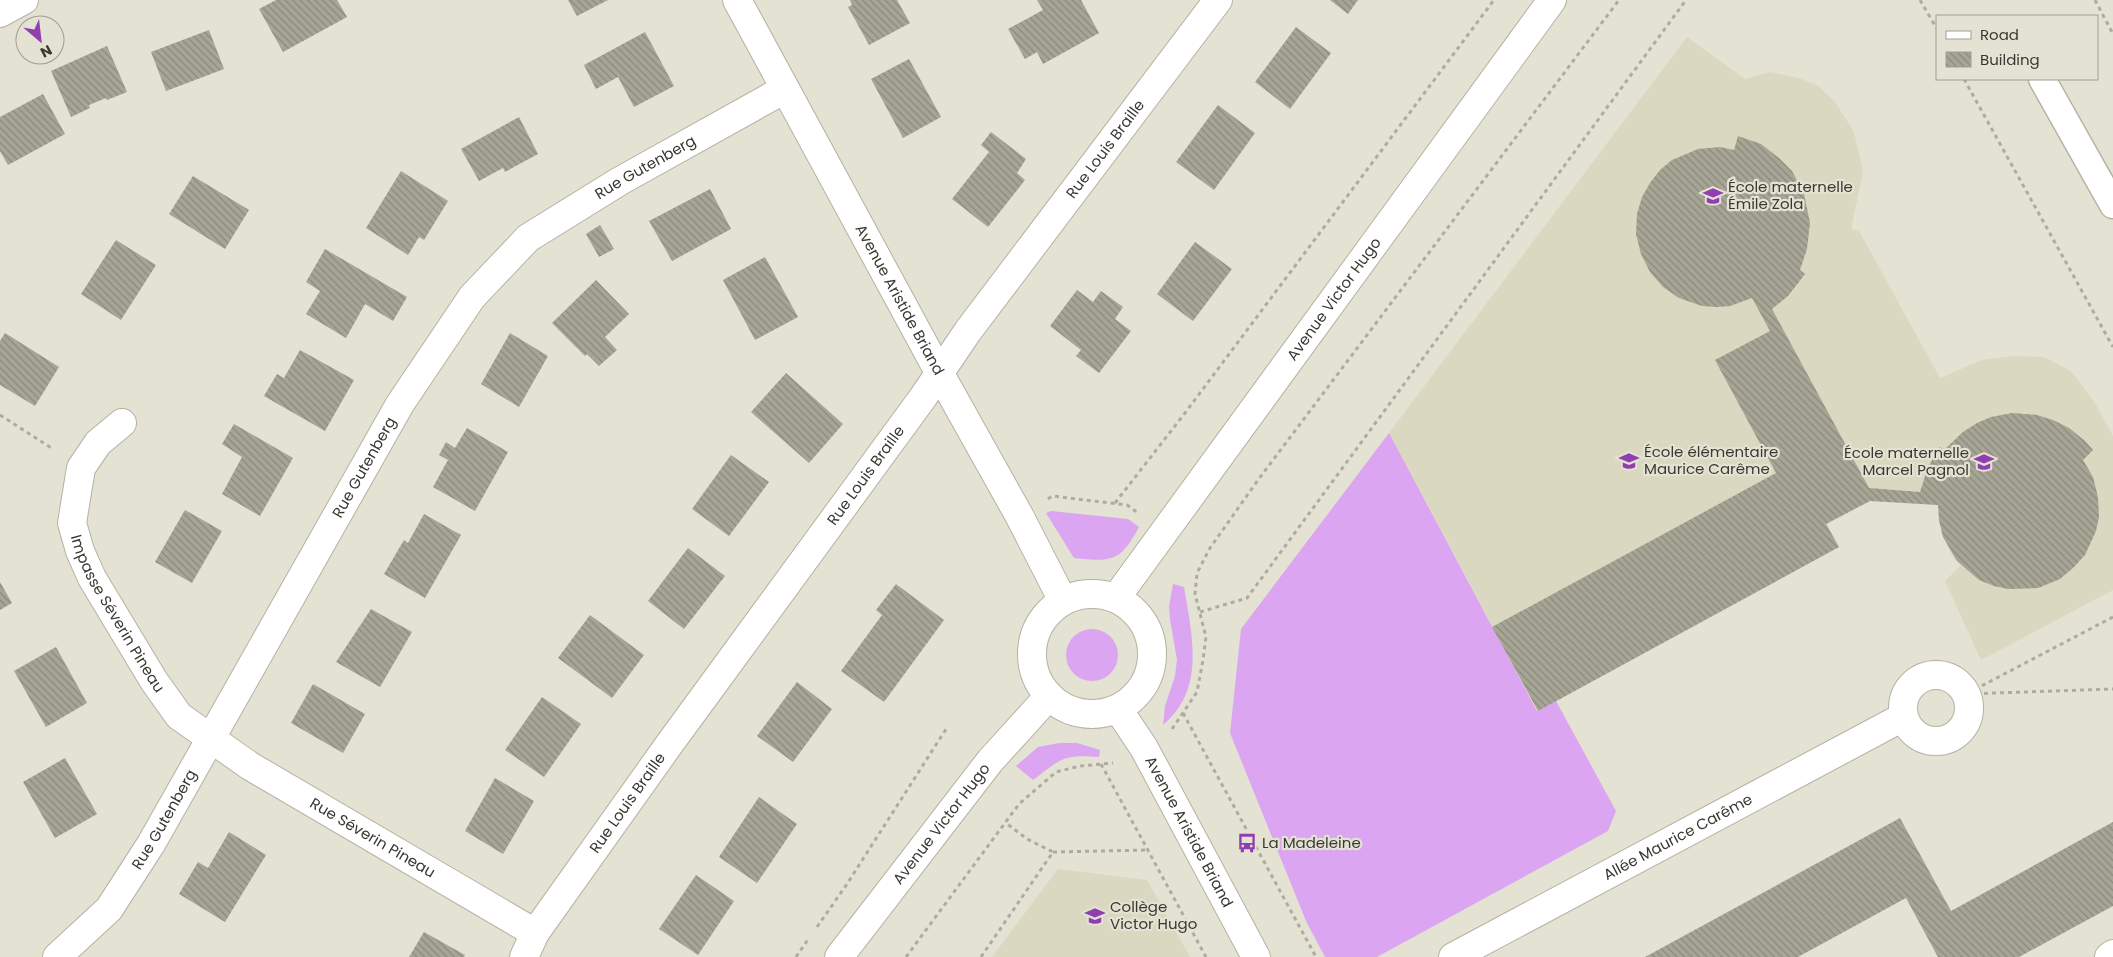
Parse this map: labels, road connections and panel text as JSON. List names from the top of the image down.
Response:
{
  "streets": {
    "street": [
      "Rue Louis Braille",
      "Rue Gutenberg",
      "Avenue Victor Hugo",
      "Avenue Aristide Briand",
      "Impasse Séverin Pineau",
      "Rue Séverin Pineau",
      "Allée Maurice Carême"
    ]
  },
  "crossings": [
    ["Rue Louis Braille", "Avenue Aristide Briand"],
    ["Rue Louis Braille", "Rue Séverin Pineau"],
    ["Rue Gutenberg", "Avenue Aristide Briand"],
    ["Rue Gutenberg", "Impasse Séverin Pineau"],
    ["Rue Gutenberg", "Rue Séverin Pineau"],
    ["Avenue Victor Hugo", "Avenue Aristide Briand"],
    ["Impasse Séverin Pineau", "Rue Séverin Pineau"]
  ],
  "places": {
    "school or university": [
      "École maternelle Émile Zola",
      "École élémentaire Maurice Carême",
      "École maternelle Marcel Pagnol",
      "Collège Victor Hugo"
    ],
    "bus stop": ["La Madeleine"]
  },
  "legend": ["Road", "Building"],
  "north": "bottom right"
}
